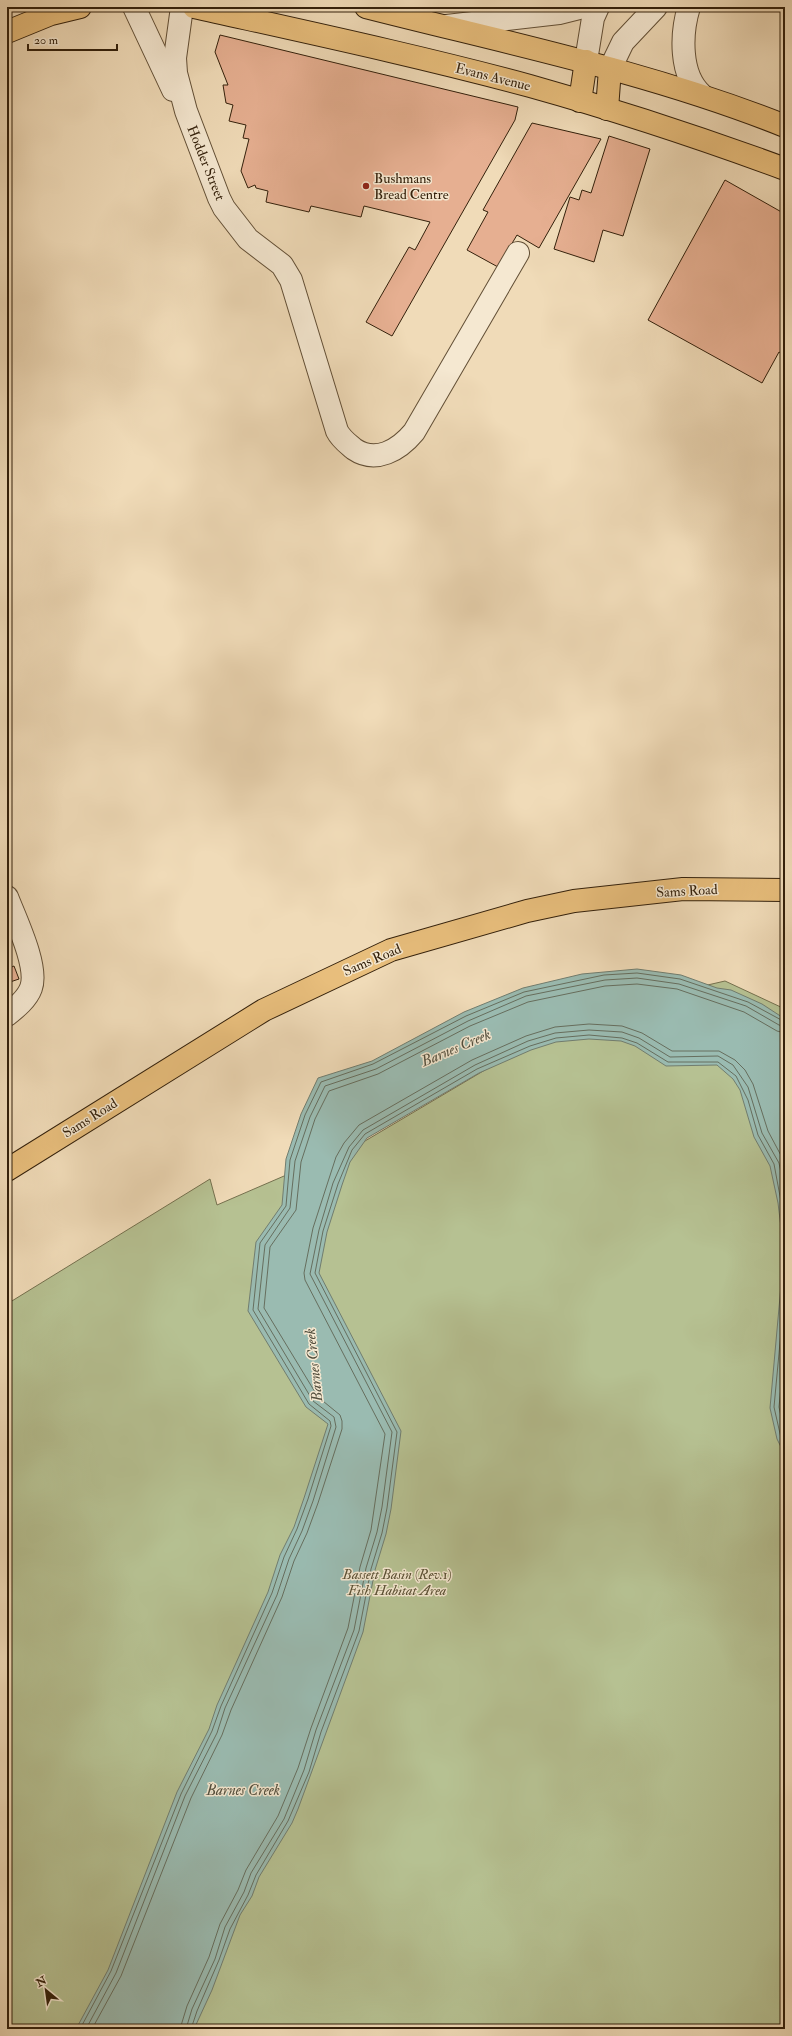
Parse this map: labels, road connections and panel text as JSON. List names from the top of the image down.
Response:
{
  "streets": {
    "main road": ["Evans Avenue", "Sams Road"],
    "street": ["Hodder Street"]
  },
  "water": ["Barnes Creek"],
  "parks": ["Bassett Basin (Rev.1) Fish Habitat Area"],
  "places": ["Bushmans Bread Centre"],
  "scale_bar": "20 m",
  "north": "top left"
}
